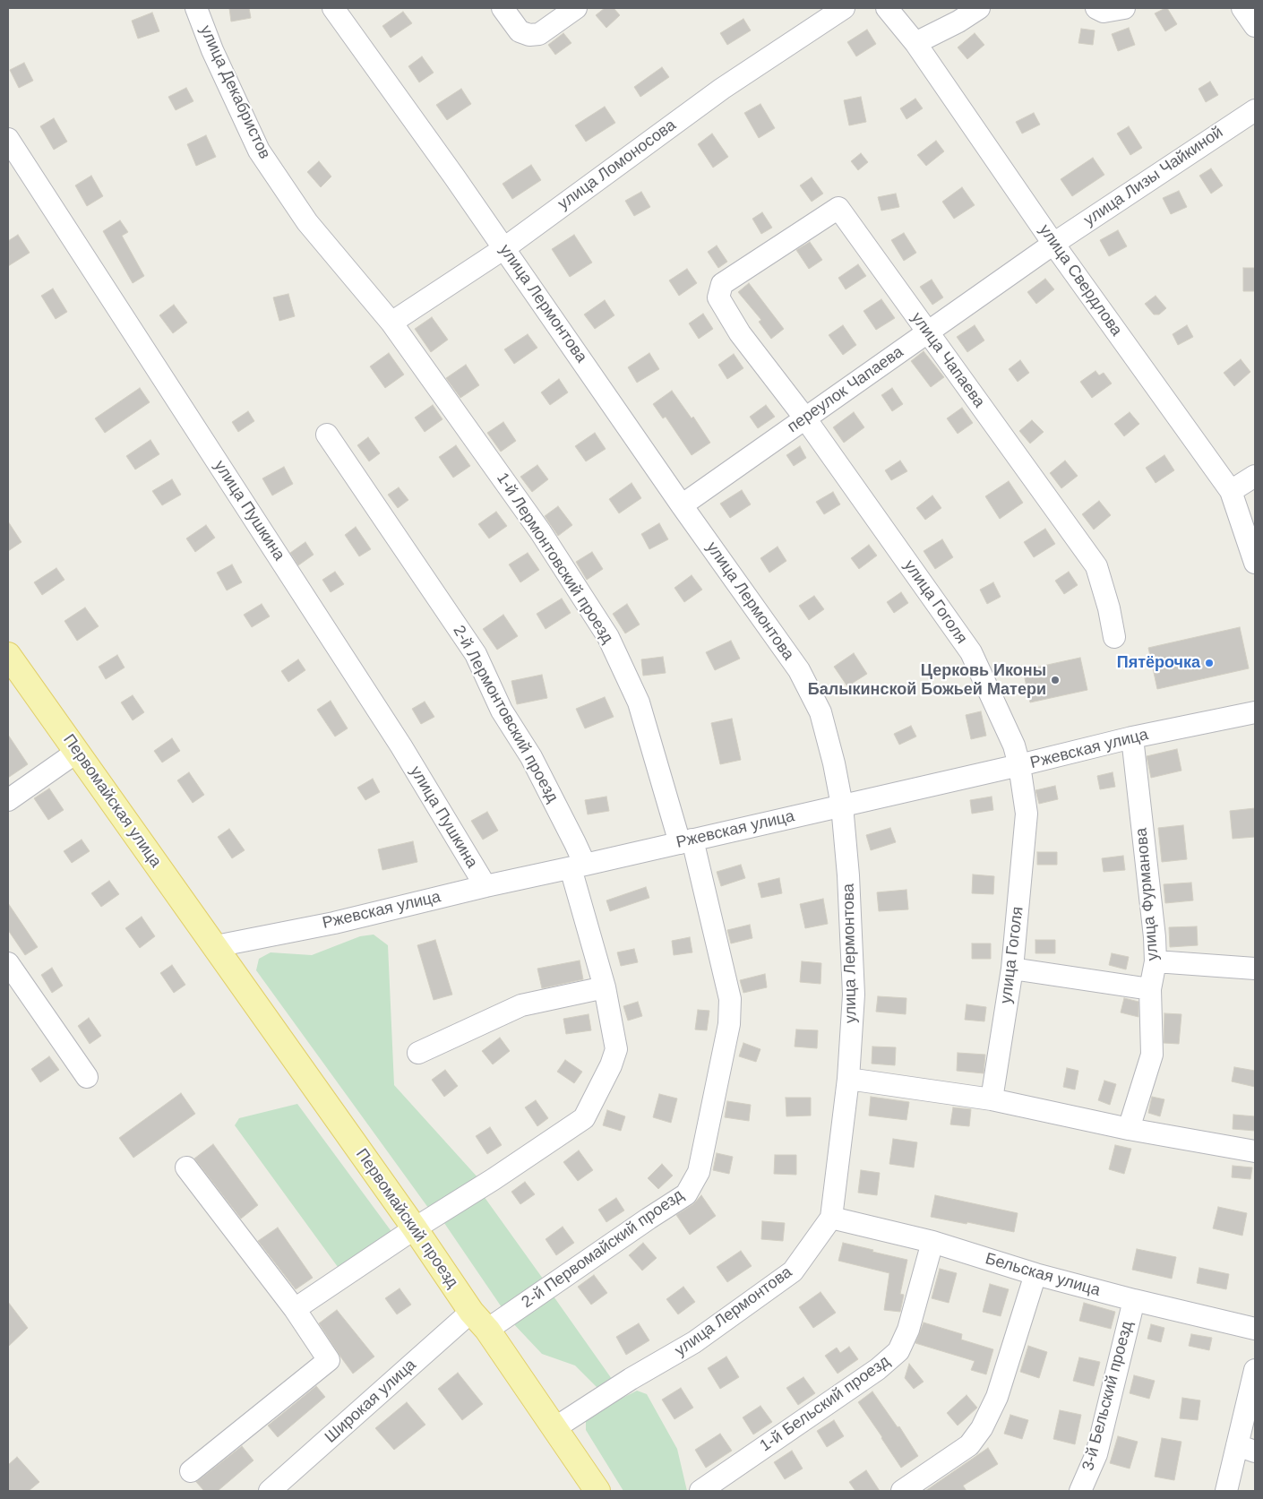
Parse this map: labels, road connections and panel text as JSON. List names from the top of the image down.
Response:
{
  "streets": {
    "main road": ["Первомайская улица", "Первомайский проезд"],
    "street": [
      "улица Декабристов",
      "улица Ломоносова",
      "улица Лизы Чайкиной",
      "улица Свердлова",
      "улица Лермонтова",
      "улица Чапаева",
      "переулок Чапаева",
      "улица Пушкина",
      "1-й Лермонтовский проезд",
      "улица Гоголя",
      "2-й Лермонтовский проезд",
      "Ржевская улица",
      "улица Фурманова",
      "2-й Первомайский проезд",
      "Бельская улица",
      "3-й Бельский проезд",
      "Широкая улица",
      "1-й Бельский проезд"
    ]
  },
  "crossings": [
    ["улица Декабристов", "улица Ломоносова"],
    ["улица Декабристов", "1-й Лермонтовский проезд"],
    ["улица Ломоносова", "улица Лермонтова"],
    ["улица Ломоносова", "1-й Лермонтовский проезд"],
    ["улица Лизы Чайкиной", "улица Свердлова"],
    ["улица Лизы Чайкиной", "переулок Чапаева"],
    ["улица Свердлова", "переулок Чапаева"],
    ["улица Лермонтова", "переулок Чапаева"],
    ["улица Лермонтова", "Ржевская улица"],
    ["улица Лермонтова", "Первомайский проезд"],
    ["улица Лермонтова", "Бельская улица"],
    ["улица Чапаева", "переулок Чапаева"],
    ["улица Чапаева", "улица Гоголя"],
    ["переулок Чапаева", "улица Гоголя"],
    ["улица Пушкина", "Ржевская улица"],
    ["1-й Лермонтовский проезд", "Ржевская улица"],
    ["1-й Лермонтовский проезд", "2-й Первомайский проезд"],
    ["улица Гоголя", "Ржевская улица"],
    ["2-й Лермонтовский проезд", "Ржевская улица"],
    ["2-й Лермонтовский проезд", "Первомайский проезд"],
    ["Ржевская улица", "Первомайская улица"],
    ["Ржевская улица", "улица Фурманова"],
    ["Ржевская улица", "Первомайский проезд"],
    ["Ржевская улица", "2-й Первомайский проезд"],
    ["Первомайская улица", "Первомайский проезд"],
    ["Первомайский проезд", "2-й Первомайский проезд"],
    ["Первомайский проезд", "Широкая улица"],
    ["Бельская улица", "3-й Бельский проезд"],
    ["Бельская улица", "1-й Бельский проезд"]
  ],
  "places": ["Пятёрочка", "Церковь Иконы Балыкинской Божьей Матери"]
}
